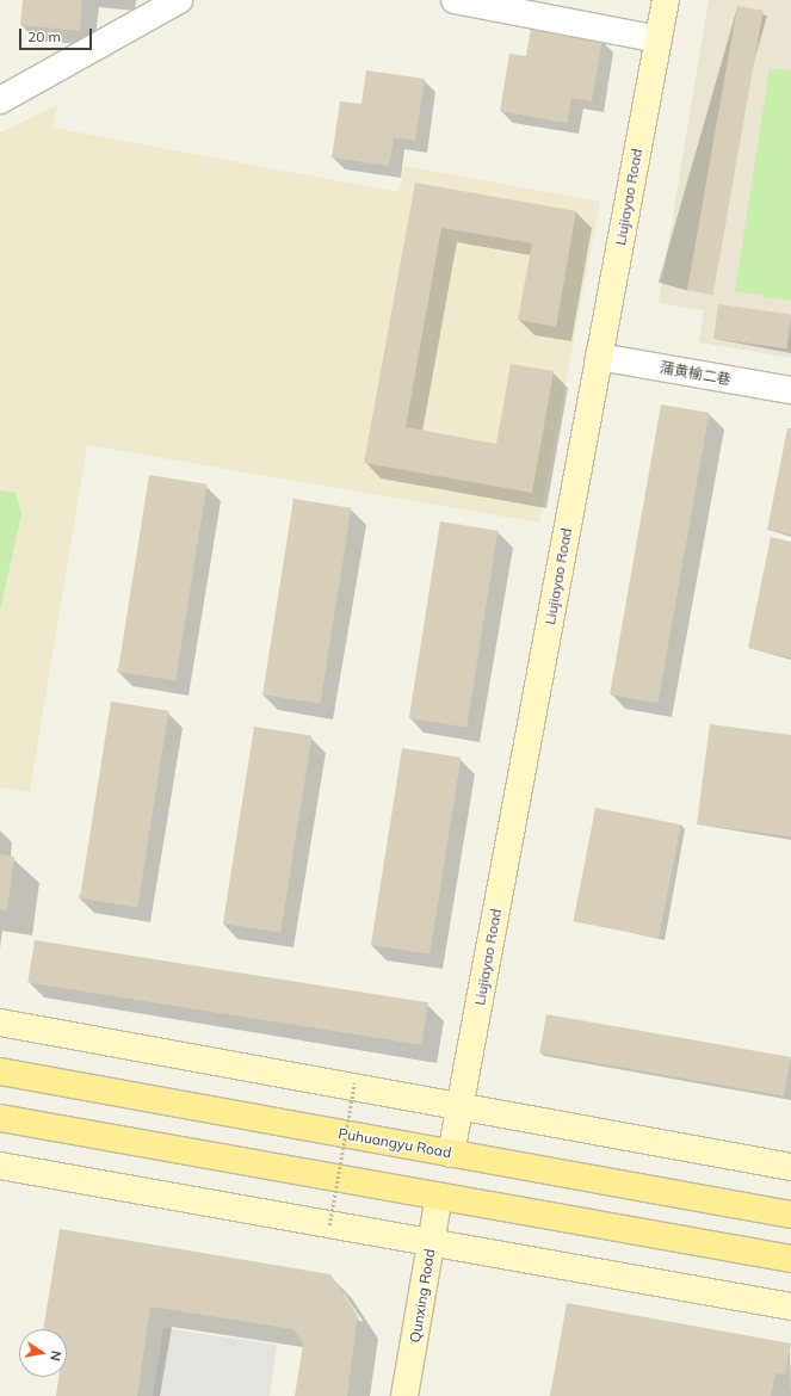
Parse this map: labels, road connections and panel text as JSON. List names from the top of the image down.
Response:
{
  "streets": {
    "main road": ["Puhuangyu Road"],
    "street": ["Liujiayao Road", "蒲黄榆二巷", "Qunxing Road"]
  },
  "crossings": [
    ["Liujiayao Road", "蒲黄榆二巷"],
    ["Liujiayao Road", "Puhuangyu Road"]
  ],
  "scale_bar": "20 m",
  "north": "right"
}
